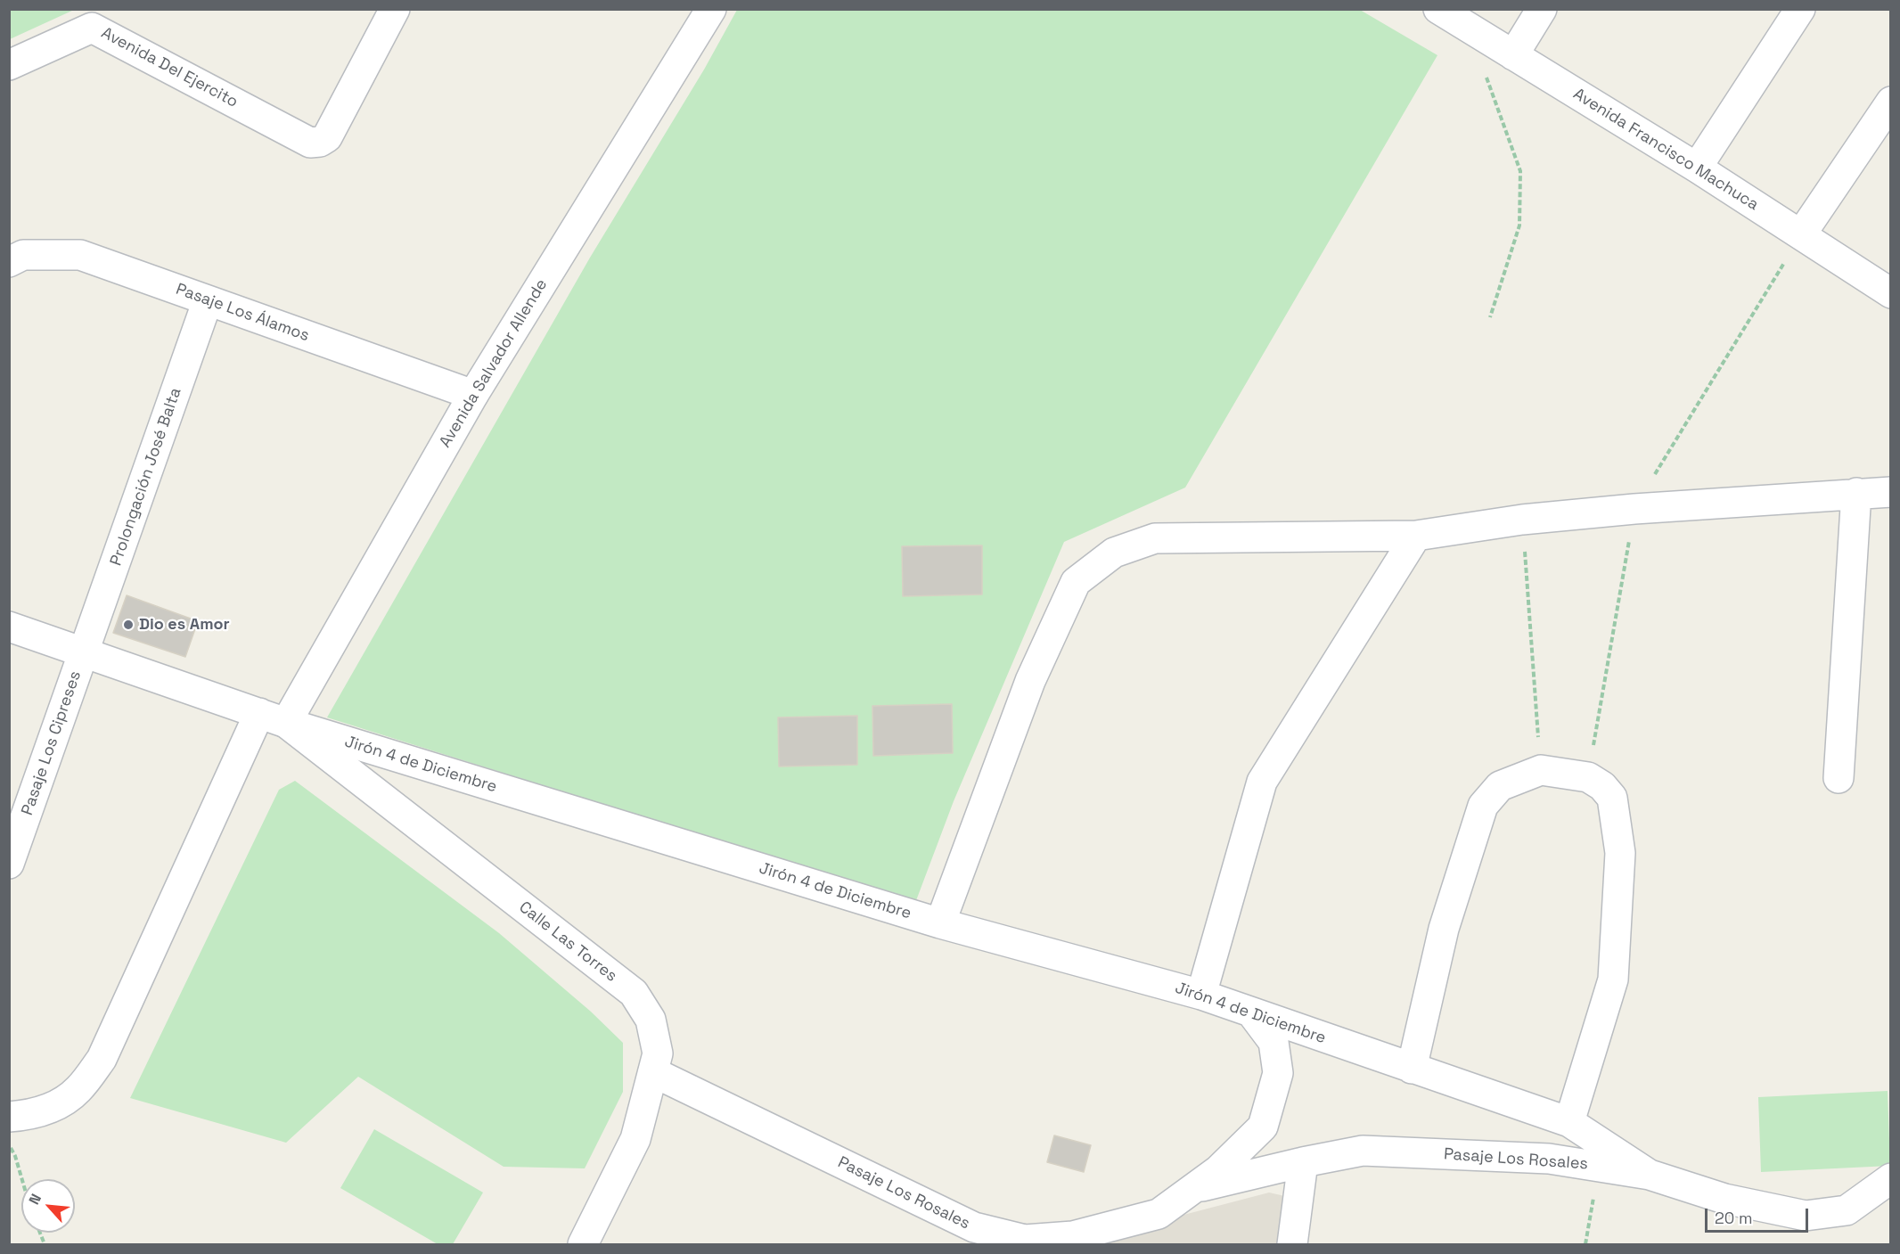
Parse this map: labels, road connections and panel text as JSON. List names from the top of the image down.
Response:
{
  "streets": {
    "street": [
      "Avenida Del Ejercito",
      "Avenida Francisco Machuca",
      "Pasaje Los Álamos",
      "Avenida Salvador Allende",
      "Prolongación José Balta",
      "Pasaje Los Cipreses",
      "Jirón 4 de Diciembre",
      "Calle Las Torres",
      "Pasaje Los Rosales"
    ]
  },
  "crossings": [
    ["Pasaje Los Álamos", "Avenida Salvador Allende"],
    ["Pasaje Los Álamos", "Prolongación José Balta"],
    ["Avenida Salvador Allende", "Jirón 4 de Diciembre"],
    ["Avenida Salvador Allende", "Calle Las Torres"],
    ["Prolongación José Balta", "Pasaje Los Cipreses"],
    ["Prolongación José Balta", "Jirón 4 de Diciembre"],
    ["Pasaje Los Cipreses", "Jirón 4 de Diciembre"],
    ["Jirón 4 de Diciembre", "Calle Las Torres"],
    ["Jirón 4 de Diciembre", "Pasaje Los Rosales"],
    ["Calle Las Torres", "Pasaje Los Rosales"]
  ],
  "places": ["Dio es Amor"],
  "scale_bar": "20 m",
  "north": "top left"
}
